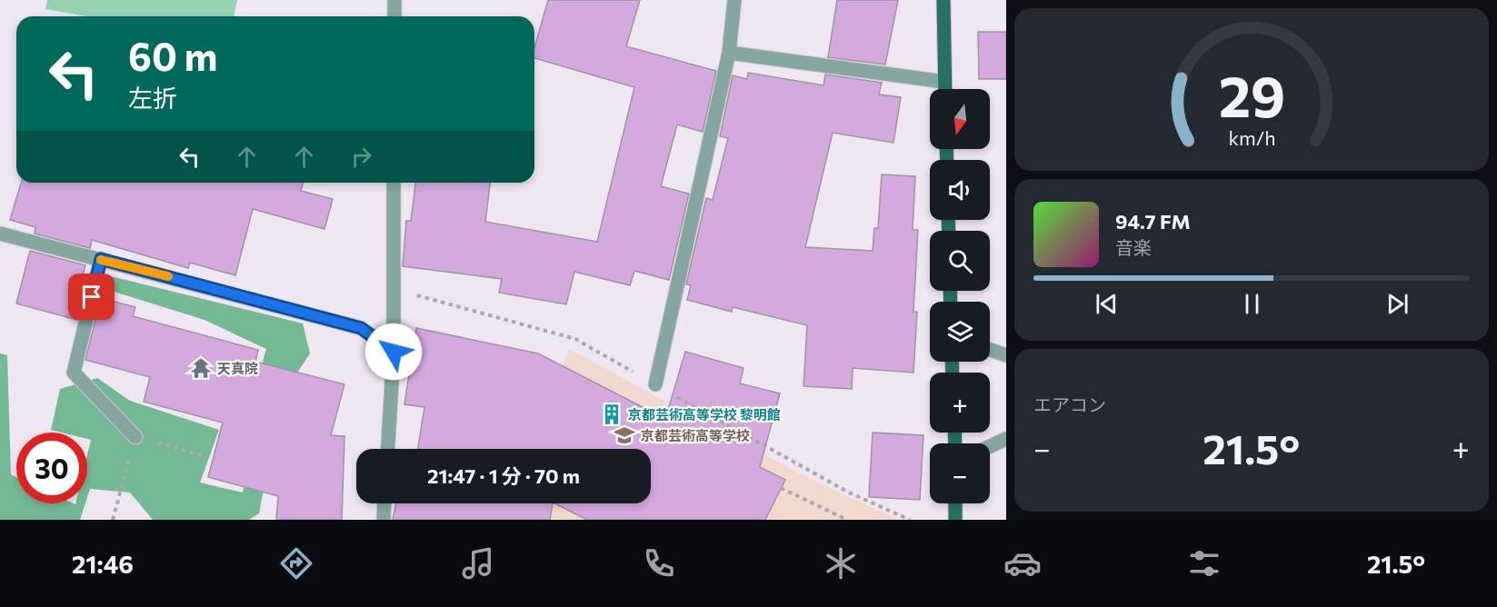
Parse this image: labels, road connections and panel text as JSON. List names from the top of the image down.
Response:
{
  "places": {
    "temple": ["天真院"],
    "building": ["京都芸術高等学校 黎明館"],
    "school or university": ["京都芸術高等学校"]
  },
  "north": "bottom",
  "page": {
    "turn": ["60 m", "左折"],
    "map_buttons": ["+", "−"],
    "song": ["94.7 FM", "音楽"],
    "tile": "エアコン",
    "heat": ["−", "21.5°", "+"],
    "limit": "30",
    "trip": "21:47 · 1 分 · 70 m",
    "tabs": ["21:46", "21.5°"],
    "gauge": ["29", "km/h"]
  }
}
